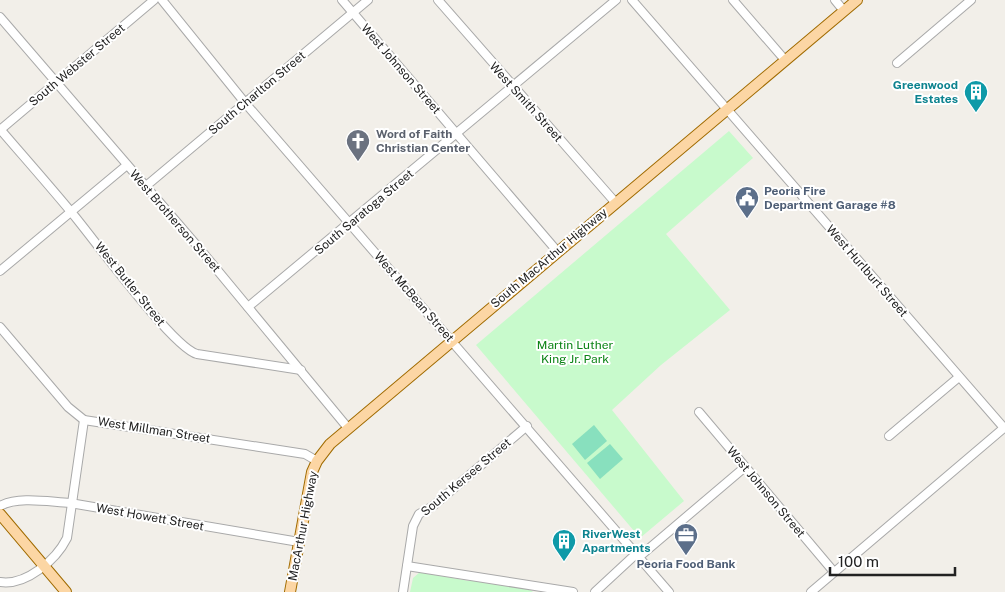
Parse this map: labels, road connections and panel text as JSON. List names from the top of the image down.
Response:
{
  "streets": {
    "main road": ["South MacArthur Highway", "MacArthur Highway"],
    "street": [
      "South Webster Street",
      "West Johnson Street",
      "South Charlton Street",
      "West Smith Street",
      "South Saratoga Street",
      "West Brotherson Street",
      "West Hurlburt Street",
      "West Butler Street",
      "West McBean Street",
      "West Millman Street",
      "South Kersee Street",
      "West Howett Street"
    ]
  },
  "crossings": [
    ["South Webster Street", "West Brotherson Street"],
    ["South Webster Street", "West Butler Street"],
    ["West Johnson Street", "South Charlton Street"],
    ["West Johnson Street", "South Saratoga Street"],
    ["West Johnson Street", "South MacArthur Highway"],
    ["South Charlton Street", "West Brotherson Street"],
    ["South Charlton Street", "West McBean Street"],
    ["West Smith Street", "South Saratoga Street"],
    ["West Smith Street", "South MacArthur Highway"],
    ["South Saratoga Street", "West Brotherson Street"],
    ["South Saratoga Street", "West McBean Street"],
    ["West Brotherson Street", "South MacArthur Highway"],
    ["West Brotherson Street", "West Butler Street"],
    ["South MacArthur Highway", "West Hurlburt Street"],
    ["South MacArthur Highway", "West McBean Street"],
    ["South MacArthur Highway", "West Millman Street"],
    ["South MacArthur Highway", "MacArthur Highway"],
    ["West McBean Street", "South Kersee Street"],
    ["West Millman Street", "MacArthur Highway"],
    ["West Howett Street", "MacArthur Highway"]
  ],
  "parks": ["Martin Luther King Jr. Park"],
  "places": {
    "building": ["Greenwood Estates", "RiverWest Apartments"],
    "church": ["Word of Faith Christian Center"],
    "public building": ["Peoria Fire Department Garage #8"],
    "office": ["Peoria Food Bank"]
  },
  "scale_bar": "100 m"
}
